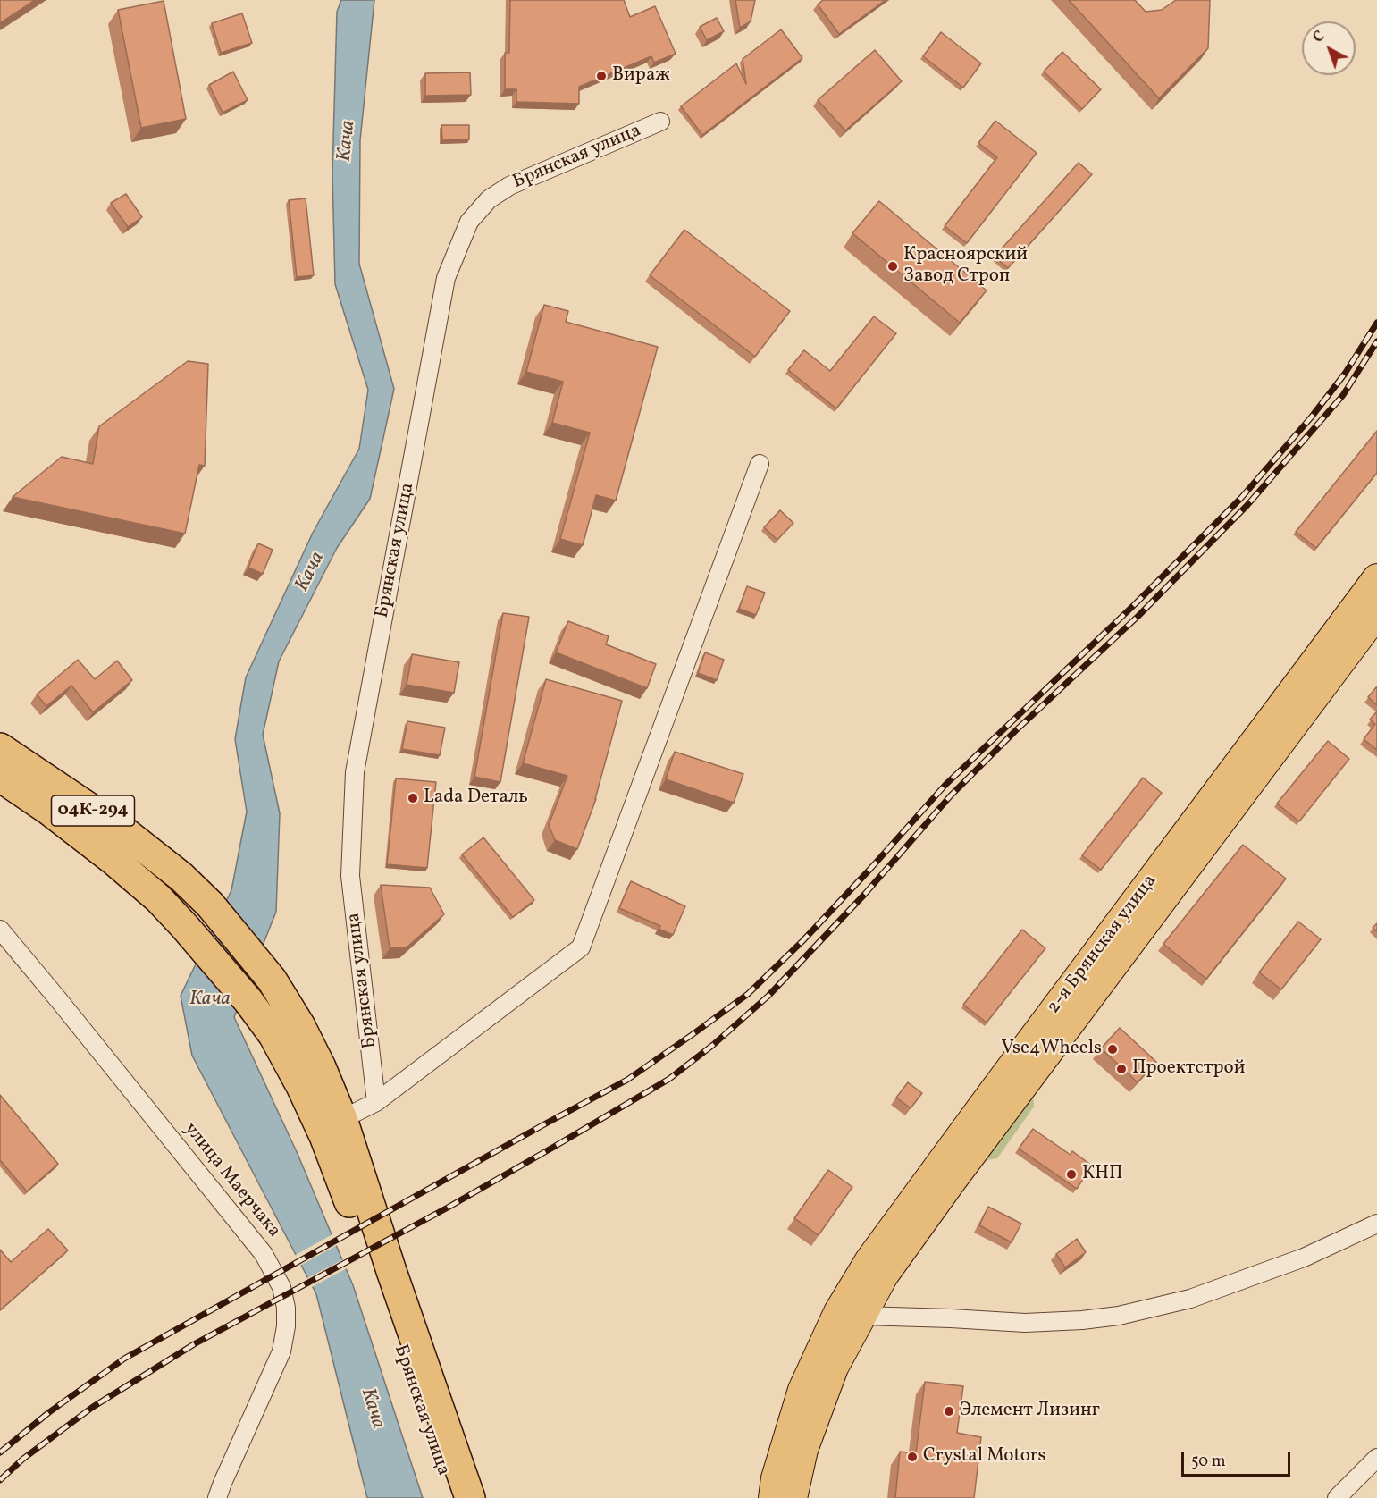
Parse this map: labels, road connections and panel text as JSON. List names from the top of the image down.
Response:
{
  "streets": {
    "highway": ["Брянская улица", "04К-294"],
    "main road": ["2-я Брянская улица"],
    "street": ["улица Маерчака"]
  },
  "water": ["Кача"],
  "places": [
    "Вираж",
    "Красноярский Завод Строп",
    "Lada Dеталь",
    "Vse4Wheels",
    "Проектстрой",
    "КНП",
    "Элемент Лизинг",
    "Crystal Motors"
  ],
  "scale_bar": "50 m",
  "north": "top left"
}
